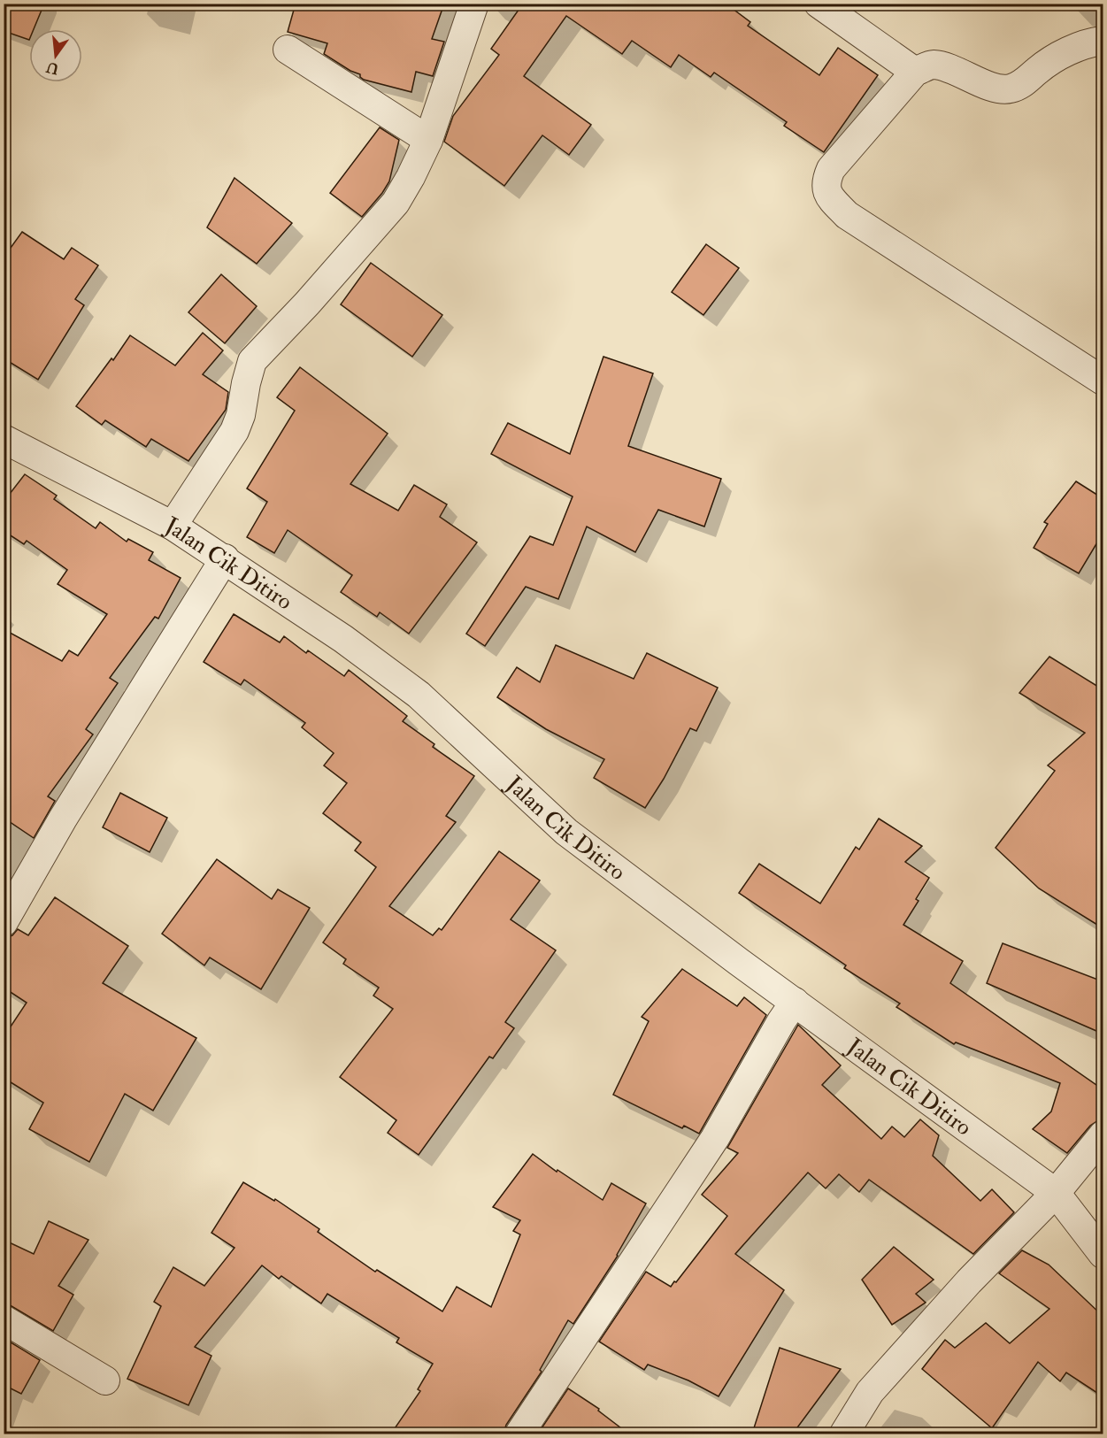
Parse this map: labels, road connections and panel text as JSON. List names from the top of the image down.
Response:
{
  "streets": {
    "street": ["Jalan Cik Ditiro"]
  },
  "north": "bottom"
}
